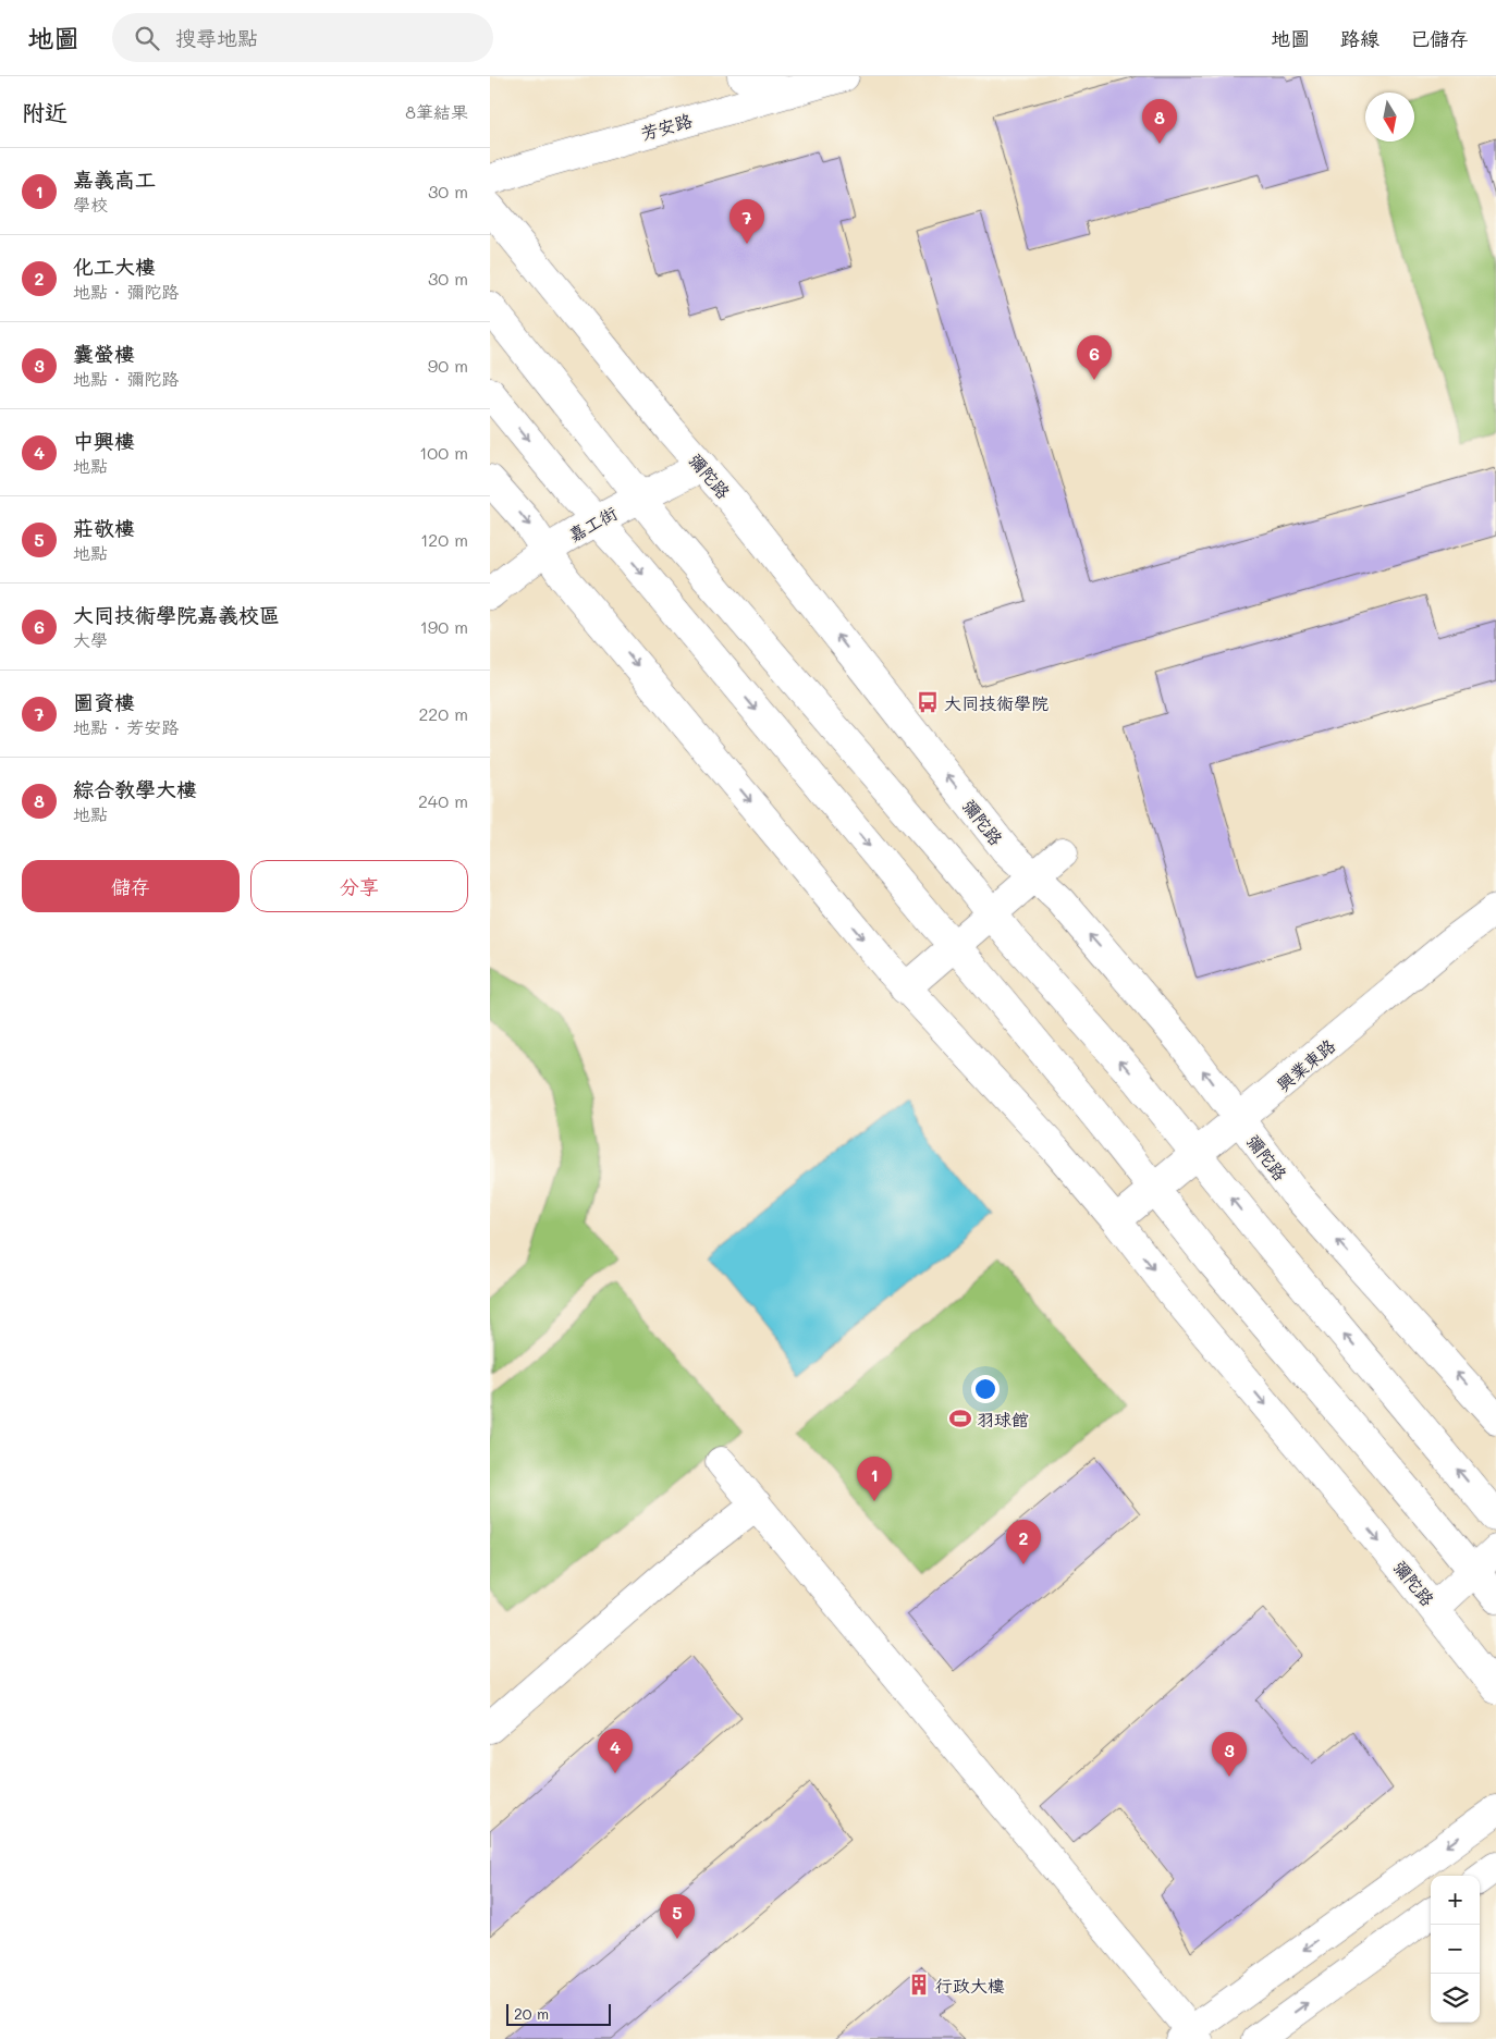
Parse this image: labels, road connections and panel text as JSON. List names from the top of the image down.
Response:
{
  "streets": {
    "street": [
      "芳安路",
      "彌陀路",
      "嘉工街",
      "興業東路"
    ]
  },
  "crossings": [
    ["彌陀路", "嘉工街"],
    ["彌陀路", "興業東路"]
  ],
  "places": {
    "bus stop": ["大同技術學院"],
    "sports": ["羽球館"],
    "building": ["行政大樓"]
  },
  "scale_bar": "20 m",
  "north": "bottom",
  "page": {
    "header": "地圖",
    "search": "搜尋地點",
    "nav": ["地圖", "路線", "已儲存"],
    "heading": ["附近", "8筆結果"],
    "pins": [
      "8",
      "7",
      "6",
      "1",
      "2",
      "4",
      "3",
      "5"
    ],
    "list": [
      {
        "mark": "1",
        "name": "嘉義高工",
        "note": "學校",
        "value": "30 m"
      },
      {
        "mark": "2",
        "name": "化工大樓",
        "note": "地點 · 彌陀路",
        "value": "30 m"
      },
      {
        "mark": "3",
        "name": "囊螢樓",
        "note": "地點 · 彌陀路",
        "value": "90 m"
      },
      {
        "mark": "4",
        "name": "中興樓",
        "note": "地點",
        "value": "100 m"
      },
      {
        "mark": "5",
        "name": "莊敬樓",
        "note": "地點",
        "value": "120 m"
      },
      {
        "mark": "6",
        "name": "大同技術學院嘉義校區",
        "note": "大學",
        "value": "190 m"
      },
      {
        "mark": "7",
        "name": "圖資樓",
        "note": "地點 · 芳安路",
        "value": "220 m"
      },
      {
        "mark": "8",
        "name": "綜合教學大樓",
        "note": "地點",
        "value": "240 m"
      }
    ],
    "buttons": ["儲存", "分享"],
    "map_buttons": ["+", "−"],
    "scale": "20 m"
  }
}
